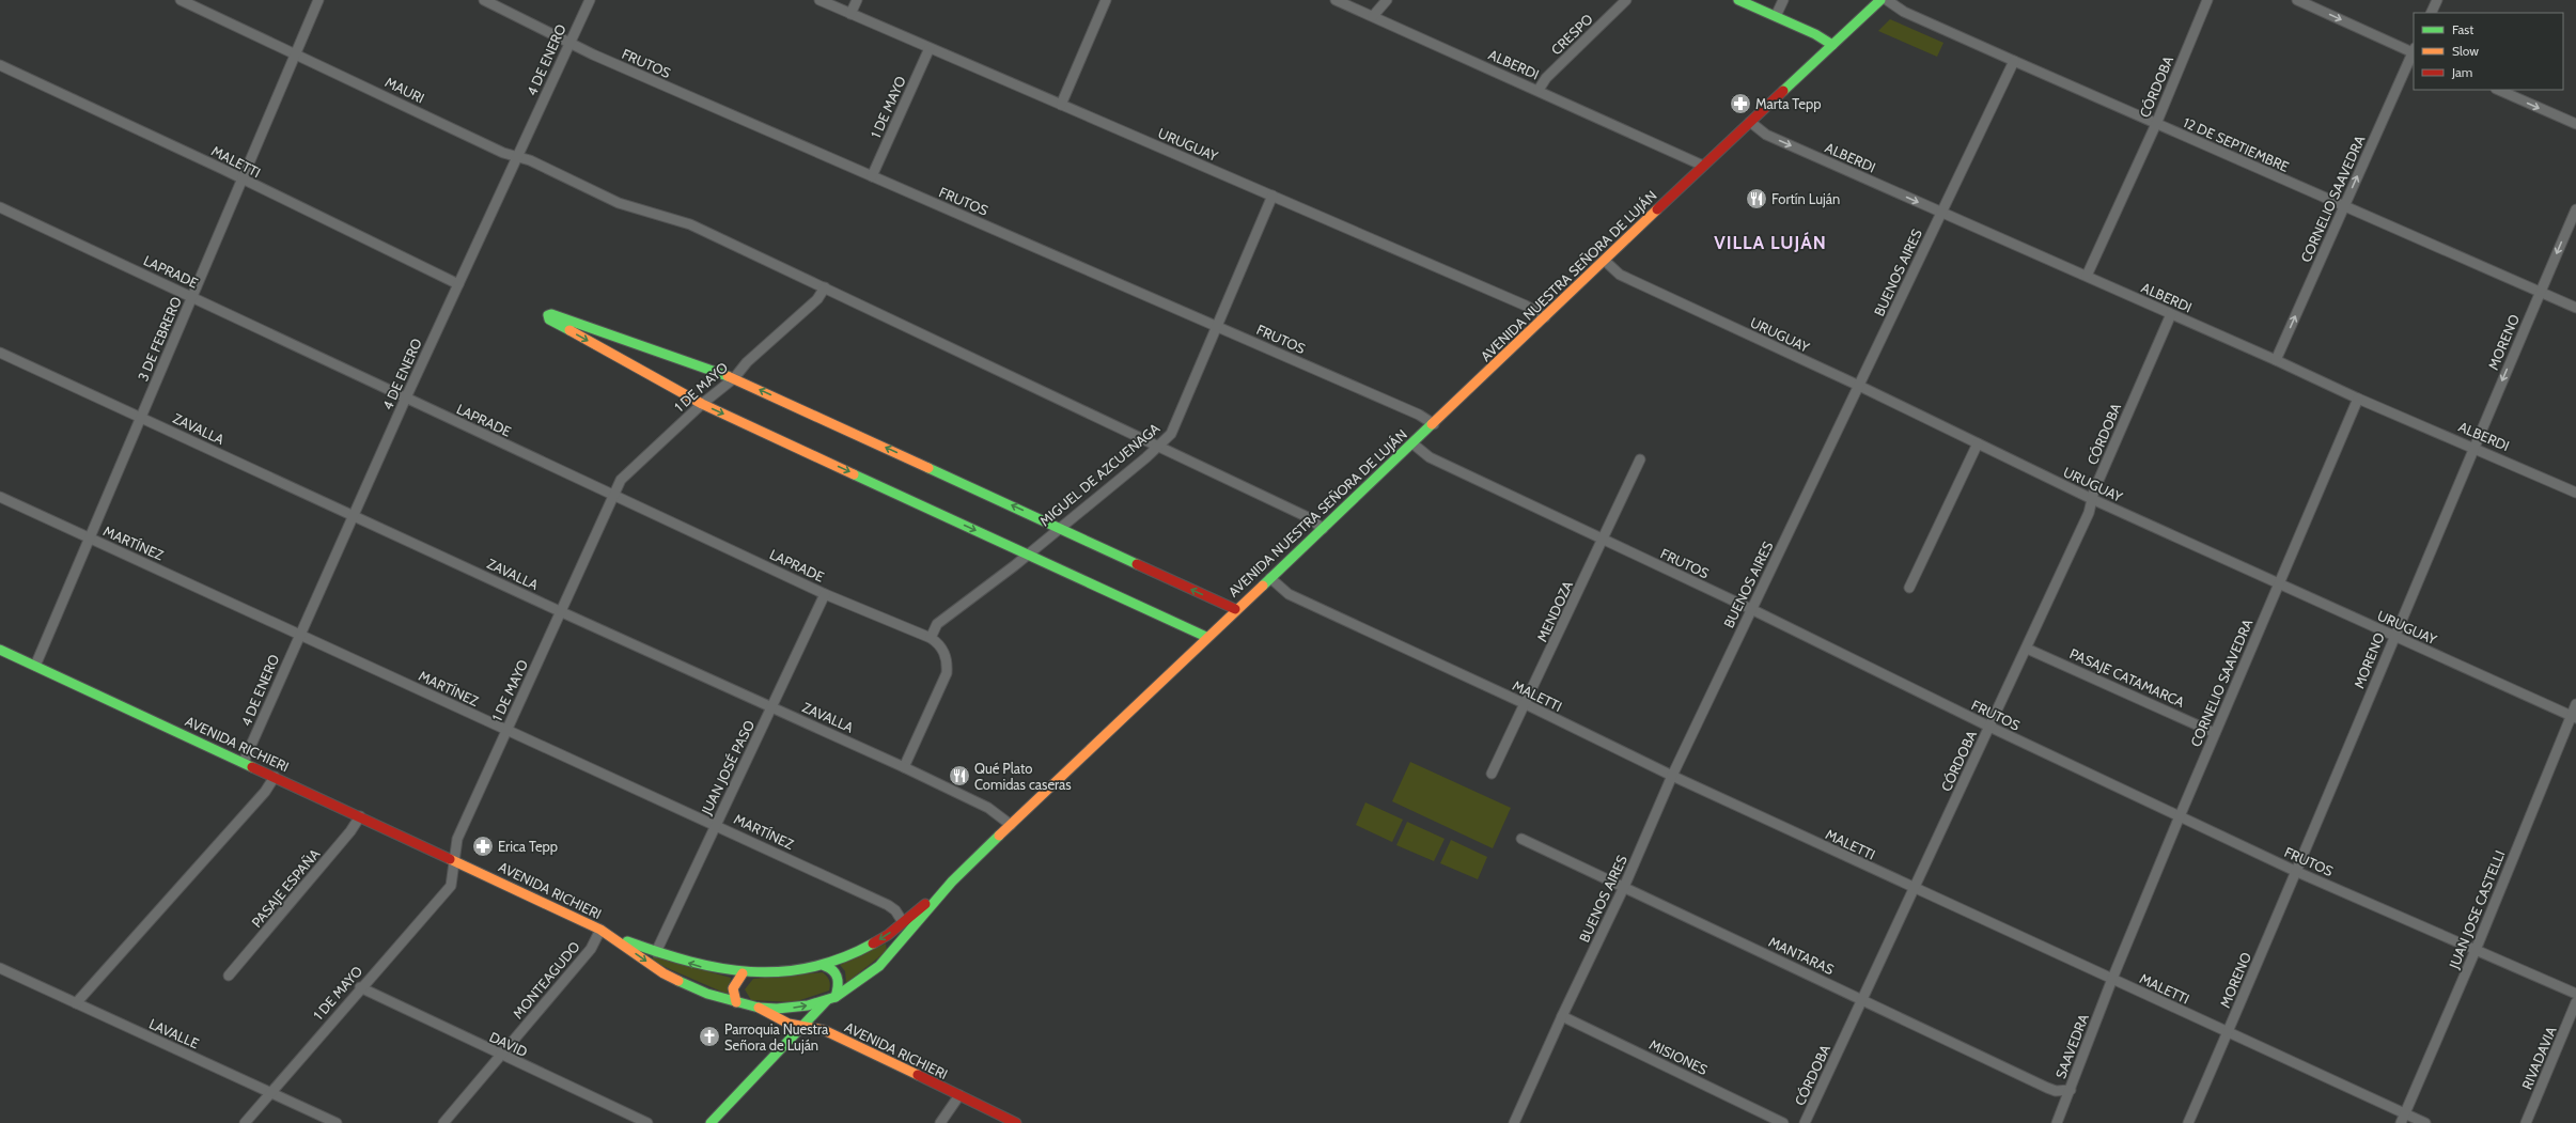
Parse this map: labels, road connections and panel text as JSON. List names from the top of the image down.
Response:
{
  "streets": {
    "main road": ["AVENIDA NUESTRA SEÑORA DE LUJÁN", "AVENIDA RICHIERI"],
    "street": [
      "CRESPO",
      "4 DE ENERO",
      "FRUTOS",
      "ALBERDI",
      "CÓRDOBA",
      "MAURI",
      "1 DE MAYO",
      "URUGUAY",
      "12 DE SEPTIEMBRE",
      "MALETTI",
      "CORNELIO SAAVEDRA",
      "LAPRADE",
      "BUENOS AIRES",
      "3 DE FEBRERO",
      "MORENO",
      "ZAVALLA",
      "MIGUEL DE AZCUENAGA",
      "MARTÍNEZ",
      "MENDOZA",
      "PASAJE CATAMARCA",
      "JUAN JOSÉ PASO",
      "PASAJE ESPAÑA",
      "JUAN JOSE CASTELLI",
      "MANTARAS",
      "MONTEAGUDO",
      "LAVALLE",
      "DAVID",
      "SAAVEDRA",
      "MISIONES",
      "RIVADAVIA"
    ]
  },
  "crossings": [
    ["CRESPO", "ALBERDI"],
    ["4 DE ENERO", "FRUTOS"],
    ["4 DE ENERO", "MAURI"],
    ["4 DE ENERO", "MALETTI"],
    ["4 DE ENERO", "LAPRADE"],
    ["4 DE ENERO", "ZAVALLA"],
    ["4 DE ENERO", "MARTÍNEZ"],
    ["4 DE ENERO", "AVENIDA RICHIERI"],
    ["FRUTOS", "CÓRDOBA"],
    ["FRUTOS", "1 DE MAYO"],
    ["FRUTOS", "CORNELIO SAAVEDRA"],
    ["FRUTOS", "BUENOS AIRES"],
    ["FRUTOS", "AVENIDA NUESTRA SEÑORA DE LUJÁN"],
    ["FRUTOS", "MORENO"],
    ["FRUTOS", "MIGUEL DE AZCUENAGA"],
    ["FRUTOS", "MENDOZA"],
    ["FRUTOS", "JUAN JOSE CASTELLI"],
    ["ALBERDI", "CÓRDOBA"],
    ["ALBERDI", "CORNELIO SAAVEDRA"],
    ["ALBERDI", "BUENOS AIRES"],
    ["ALBERDI", "AVENIDA NUESTRA SEÑORA DE LUJÁN"],
    ["ALBERDI", "MORENO"],
    ["CÓRDOBA", "URUGUAY"],
    ["CÓRDOBA", "12 DE SEPTIEMBRE"],
    ["CÓRDOBA", "MALETTI"],
    ["CÓRDOBA", "PASAJE CATAMARCA"],
    ["CÓRDOBA", "MANTARAS"],
    ["MAURI", "1 DE MAYO"],
    ["MAURI", "AVENIDA NUESTRA SEÑORA DE LUJÁN"],
    ["MAURI", "3 DE FEBRERO"],
    ["MAURI", "MIGUEL DE AZCUENAGA"],
    ["1 DE MAYO", "URUGUAY"],
    ["1 DE MAYO", "LAPRADE"],
    ["1 DE MAYO", "ZAVALLA"],
    ["1 DE MAYO", "MARTÍNEZ"],
    ["1 DE MAYO", "AVENIDA RICHIERI"],
    ["1 DE MAYO", "LAVALLE"],
    ["1 DE MAYO", "DAVID"],
    ["URUGUAY", "CORNELIO SAAVEDRA"],
    ["URUGUAY", "BUENOS AIRES"],
    ["URUGUAY", "AVENIDA NUESTRA SEÑORA DE LUJÁN"],
    ["URUGUAY", "MORENO"],
    ["URUGUAY", "MIGUEL DE AZCUENAGA"],
    ["URUGUAY", "JUAN JOSE CASTELLI"],
    ["12 DE SEPTIEMBRE", "CORNELIO SAAVEDRA"],
    ["12 DE SEPTIEMBRE", "BUENOS AIRES"],
    ["12 DE SEPTIEMBRE", "MORENO"],
    ["MALETTI", "CORNELIO SAAVEDRA"],
    ["MALETTI", "BUENOS AIRES"],
    ["MALETTI", "AVENIDA NUESTRA SEÑORA DE LUJÁN"],
    ["MALETTI", "3 DE FEBRERO"],
    ["MALETTI", "MORENO"],
    ["MALETTI", "MENDOZA"],
    ["MALETTI", "JUAN JOSE CASTELLI"],
    ["MALETTI", "SAAVEDRA"],
    ["CORNELIO SAAVEDRA", "PASAJE CATAMARCA"],
    ["CORNELIO SAAVEDRA", "SAAVEDRA"],
    ["LAPRADE", "3 DE FEBRERO"],
    ["LAPRADE", "ZAVALLA"],
    ["LAPRADE", "MIGUEL DE AZCUENAGA"],
    ["LAPRADE", "JUAN JOSÉ PASO"],
    ["BUENOS AIRES", "MANTARAS"],
    ["BUENOS AIRES", "MISIONES"],
    ["AVENIDA NUESTRA SEÑORA DE LUJÁN", "ZAVALLA"],
    ["AVENIDA NUESTRA SEÑORA DE LUJÁN", "AVENIDA RICHIERI"],
    ["3 DE FEBRERO", "ZAVALLA"],
    ["3 DE FEBRERO", "MARTÍNEZ"],
    ["3 DE FEBRERO", "AVENIDA RICHIERI"],
    ["ZAVALLA", "JUAN JOSÉ PASO"],
    ["MARTÍNEZ", "JUAN JOSÉ PASO"],
    ["AVENIDA RICHIERI", "PASAJE ESPAÑA"],
    ["AVENIDA RICHIERI", "MONTEAGUDO"],
    ["MANTARAS", "SAAVEDRA"],
    ["MONTEAGUDO", "DAVID"]
  ],
  "districts": ["VILLA LUJÁN"],
  "places": {
    "pharmacy": ["Marta Tepp", "Erica Tepp"],
    "restaurant": ["Fortín Luján", "Qué Plato Comidas caseras"],
    "church": ["Parroquia Nuestra Señora de Luján"]
  },
  "legend": ["Fast", "Slow", "Jam"]
}
